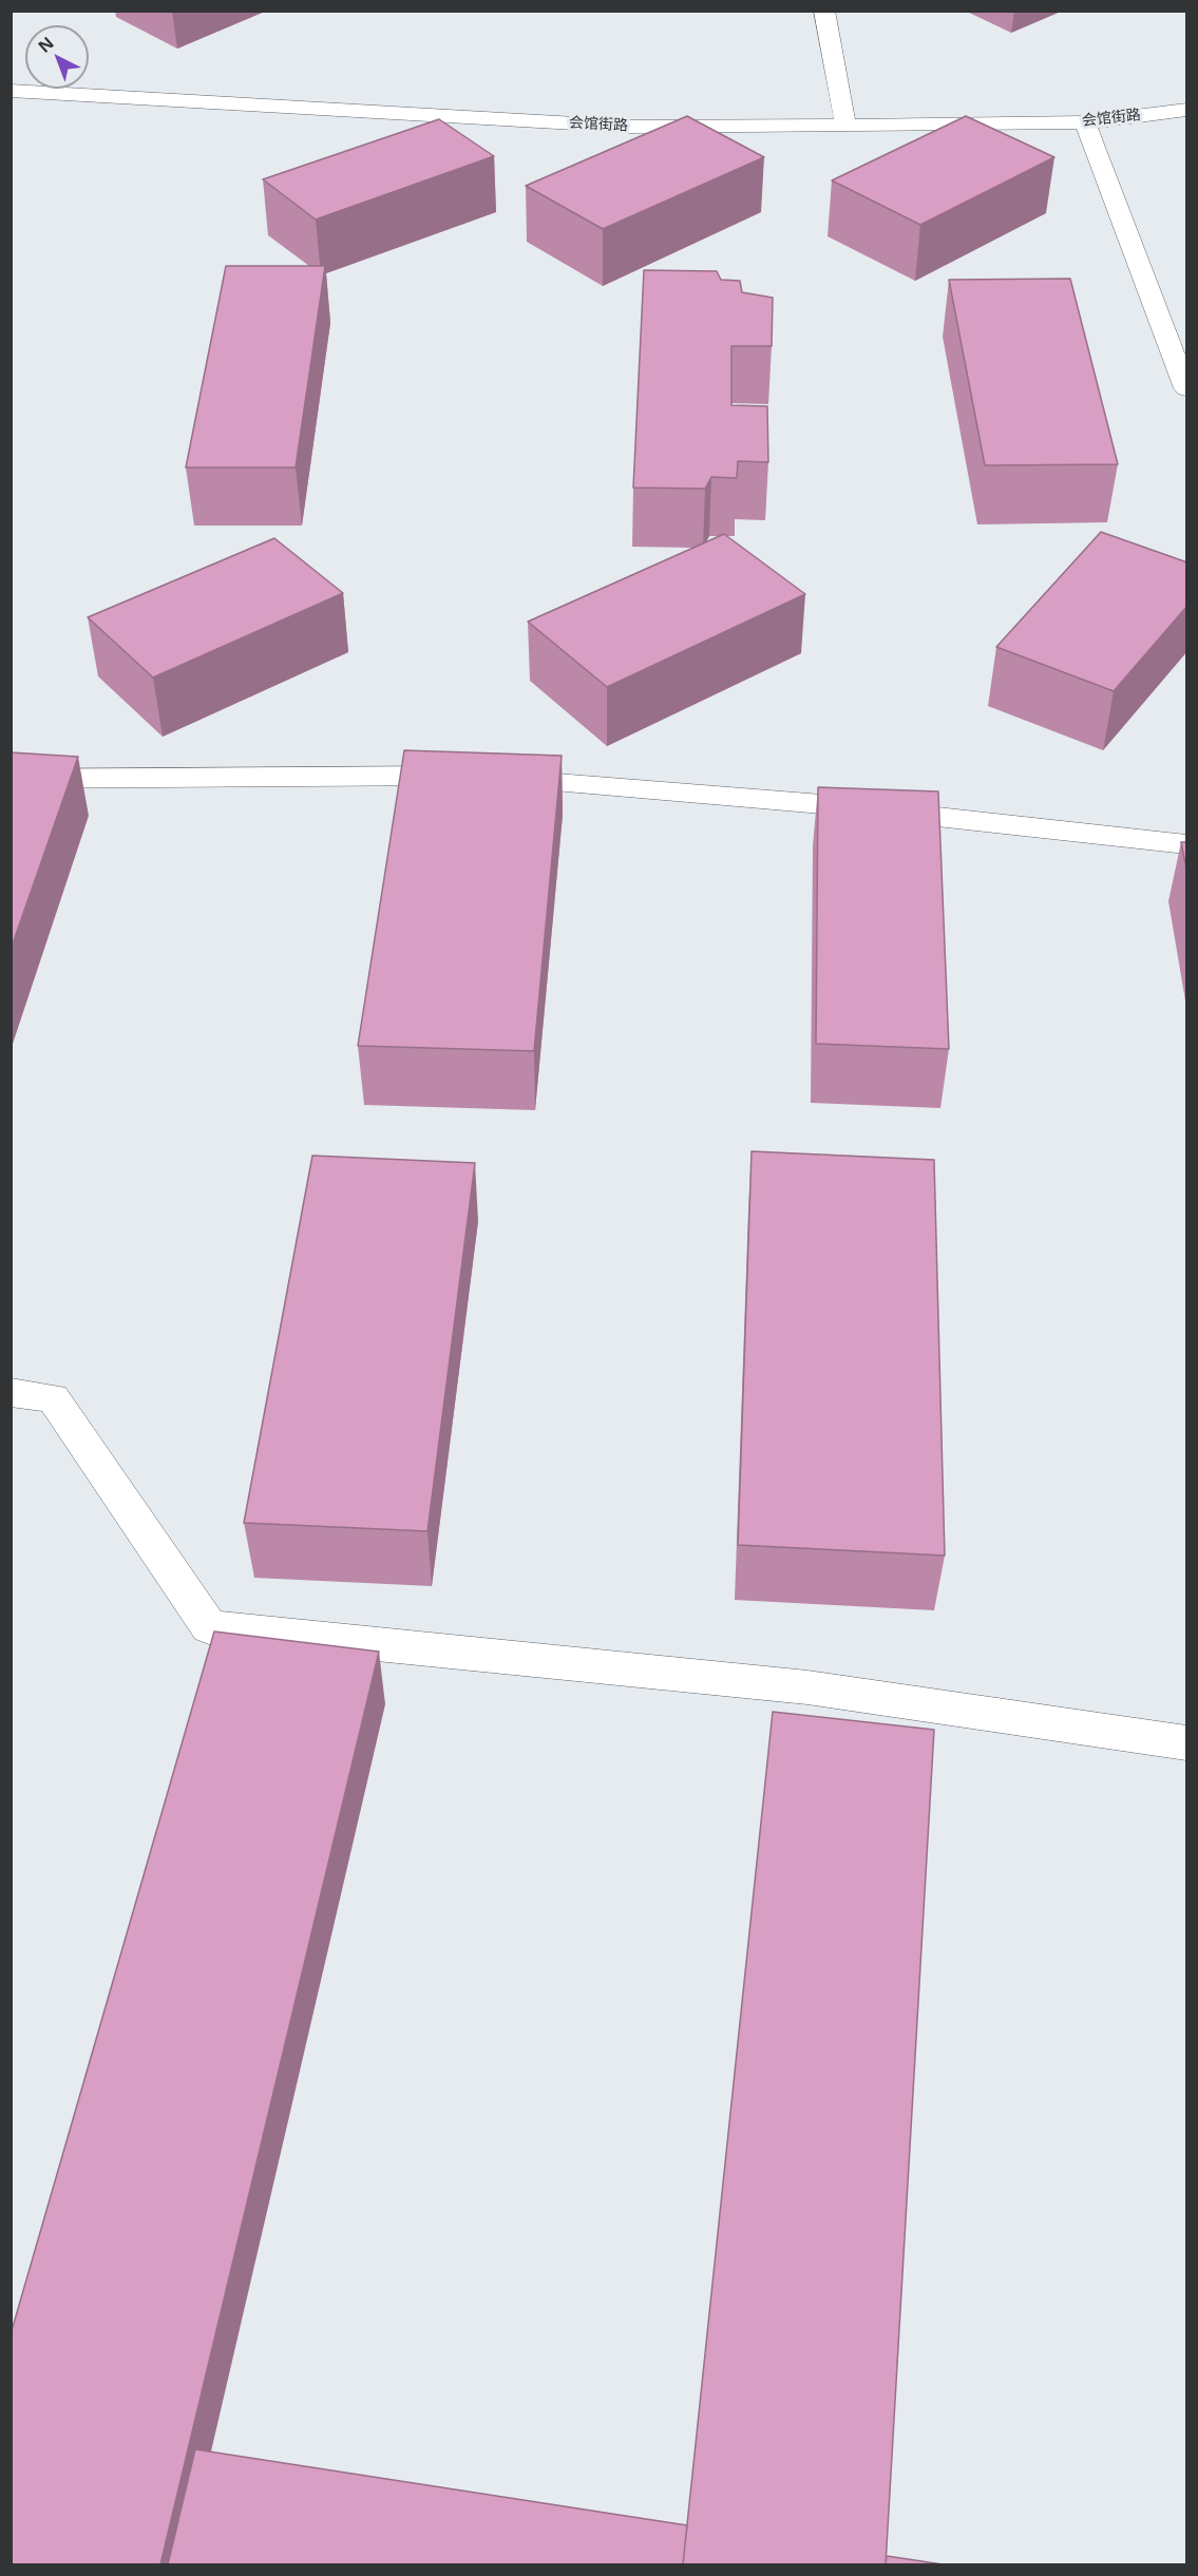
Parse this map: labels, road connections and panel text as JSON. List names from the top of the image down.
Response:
{
  "streets": {
    "street": ["会馆街路"]
  },
  "north": "top left"
}
